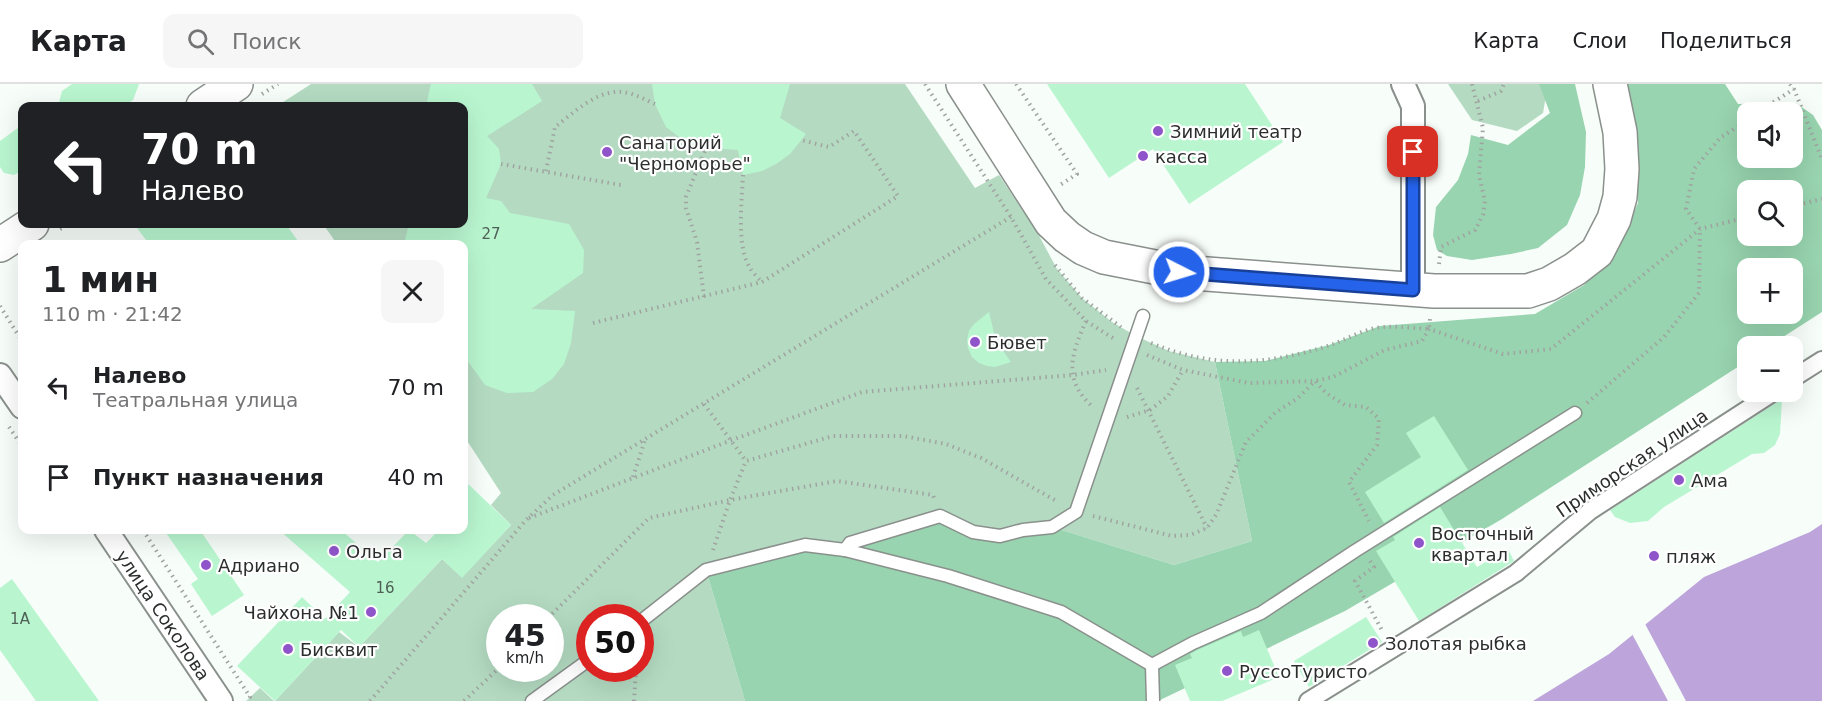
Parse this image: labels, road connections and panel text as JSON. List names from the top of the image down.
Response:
{
  "streets": {
    "street": ["Приморская улица", "улица Соколова"]
  },
  "places": [
    "Зимний театр",
    "Санаторий \"Черноморье\"",
    "касса",
    "Бювет",
    "Ама",
    "Восточный квартал",
    "Ольга",
    "пляж",
    "Адриано",
    "Чайхона №1",
    "Золотая рыбка",
    "Бисквит",
    "РуссоТуристо"
  ],
  "house_numbers": ["27", "16", "1А"],
  "page": {
    "header": "Карта",
    "search": "Поиск",
    "nav": ["Карта", "Слои", "Поделиться"],
    "map_buttons": ["+", "−"],
    "turn": ["70 m", "Налево"],
    "heading": ["1 мин", "110 m · 21:42"],
    "list": [
      {
        "name": "Налево",
        "note": "Театральная улица",
        "value": "70 m"
      },
      {
        "name": "Пункт назначения",
        "value": "40 m"
      }
    ],
    "speed": "45 km/h",
    "limit": "50"
  }
}
